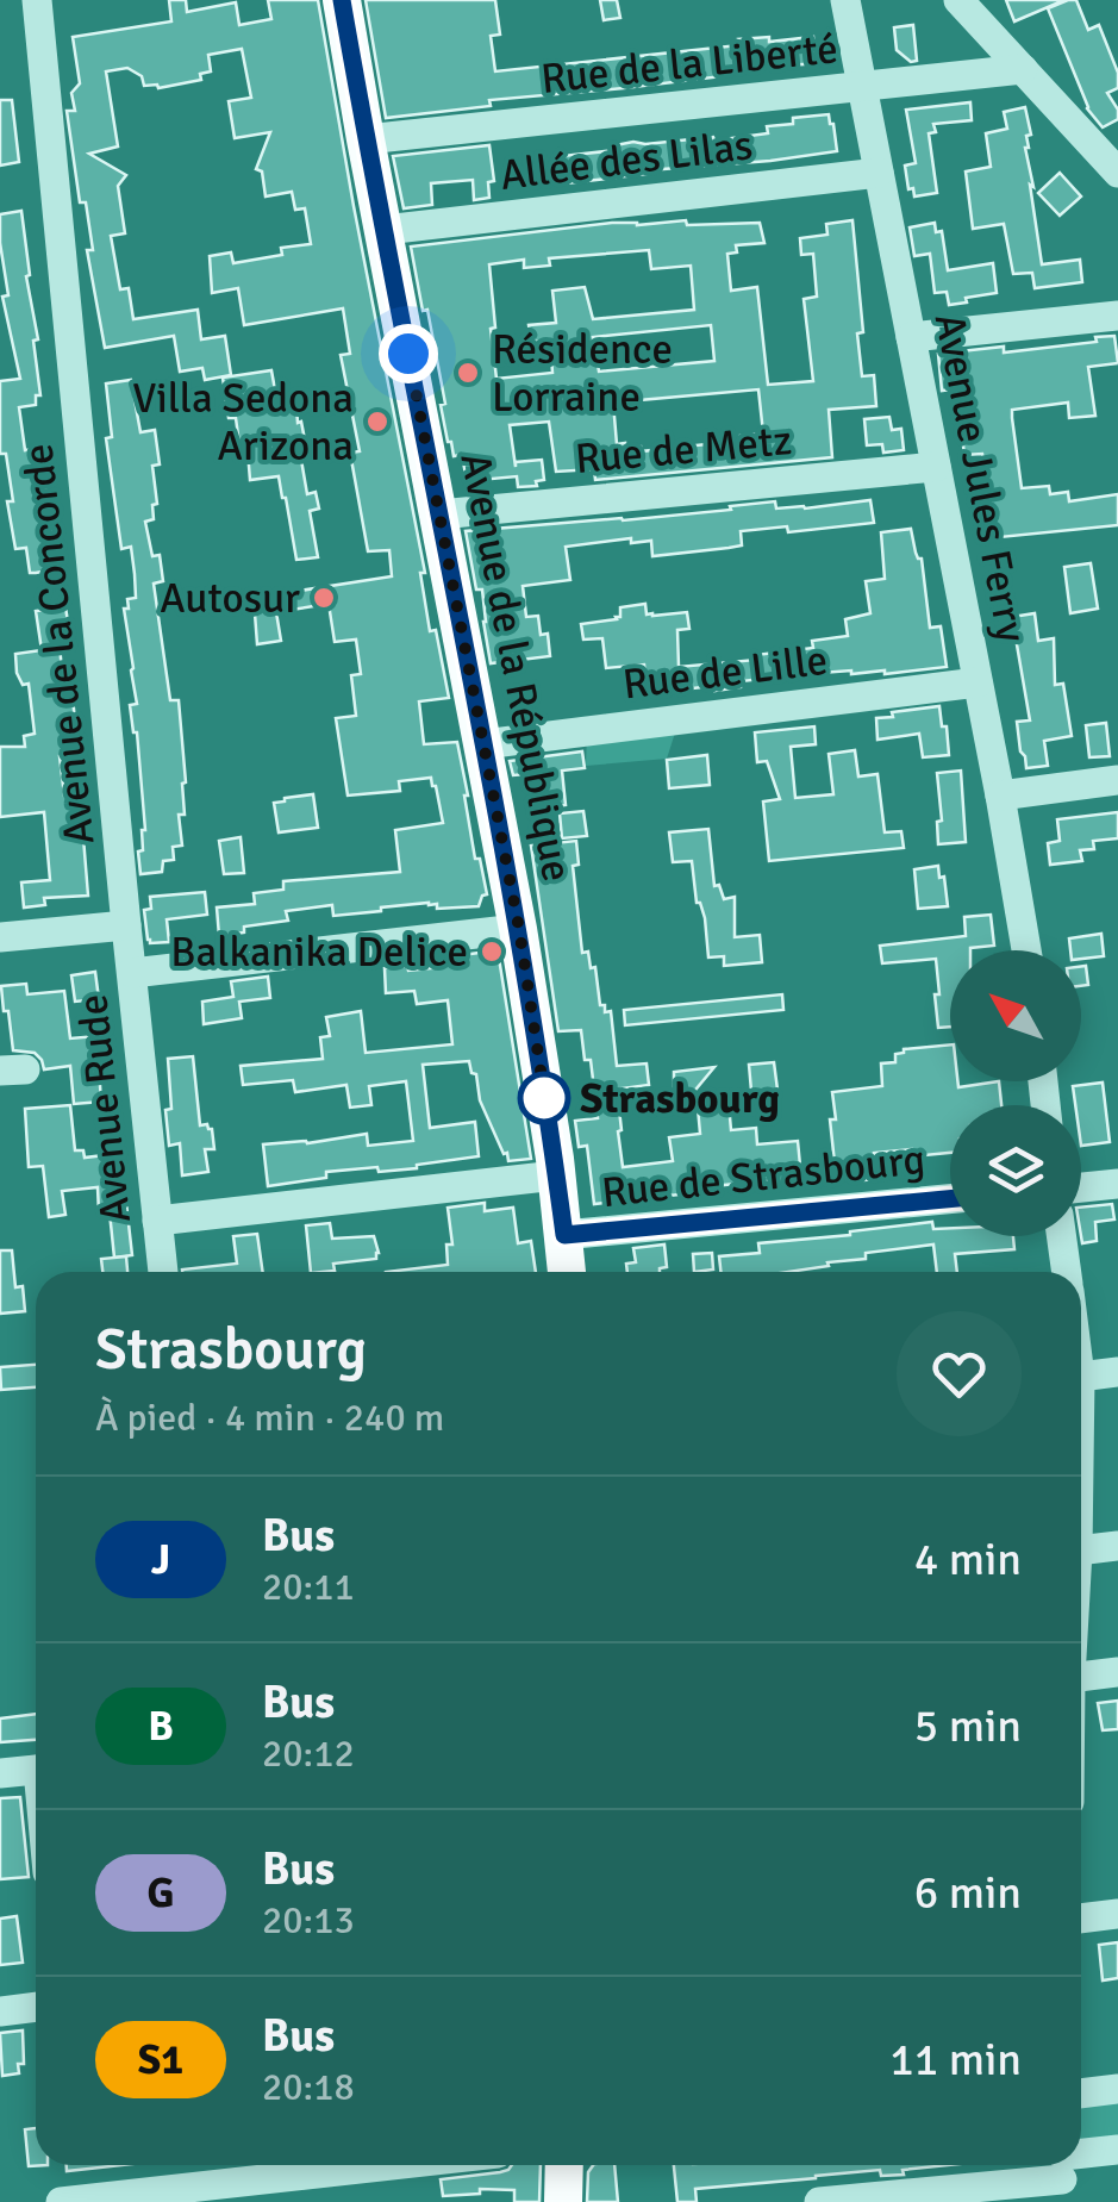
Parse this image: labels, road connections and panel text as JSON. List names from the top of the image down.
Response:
{
  "streets": {
    "main road": ["Avenue de la République"],
    "street": [
      "Rue de la Liberté",
      "Allée des Lilas",
      "Rue de Metz",
      "Avenue Jules Ferry",
      "Avenue de la Concorde",
      "Rue de Lille",
      "Avenue Rude",
      "Rue de Strasbourg"
    ]
  },
  "crossings": [
    ["Rue de la Liberté", "Avenue Jules Ferry"],
    ["Rue de la Liberté", "Avenue de la République"],
    ["Allée des Lilas", "Avenue Jules Ferry"],
    ["Allée des Lilas", "Avenue de la République"],
    ["Rue de Metz", "Avenue Jules Ferry"],
    ["Rue de Metz", "Avenue de la République"],
    ["Avenue Jules Ferry", "Rue de Lille"],
    ["Avenue de la Concorde", "Avenue Rude"],
    ["Avenue de la République", "Rue de Lille"],
    ["Avenue de la République", "Rue de Strasbourg"]
  ],
  "places": [
    "Résidence Lorraine",
    "Villa Sedona Arizona",
    "Autosur",
    "Balkanika Delice",
    "Strasbourg"
  ],
  "lines": ["bus line J"],
  "north": "top left",
  "page": {
    "heading": ["Strasbourg", "À pied · 4 min · 240 m"],
    "list": [
      {
        "mark": "J",
        "name": "Bus",
        "note": "20:11",
        "value": "4 min"
      },
      {
        "mark": "B",
        "name": "Bus",
        "note": "20:12",
        "value": "5 min"
      },
      {
        "mark": "G",
        "name": "Bus",
        "note": "20:13",
        "value": "6 min"
      },
      {
        "mark": "S1",
        "name": "Bus",
        "note": "20:18",
        "value": "11 min"
      }
    ]
  }
}
